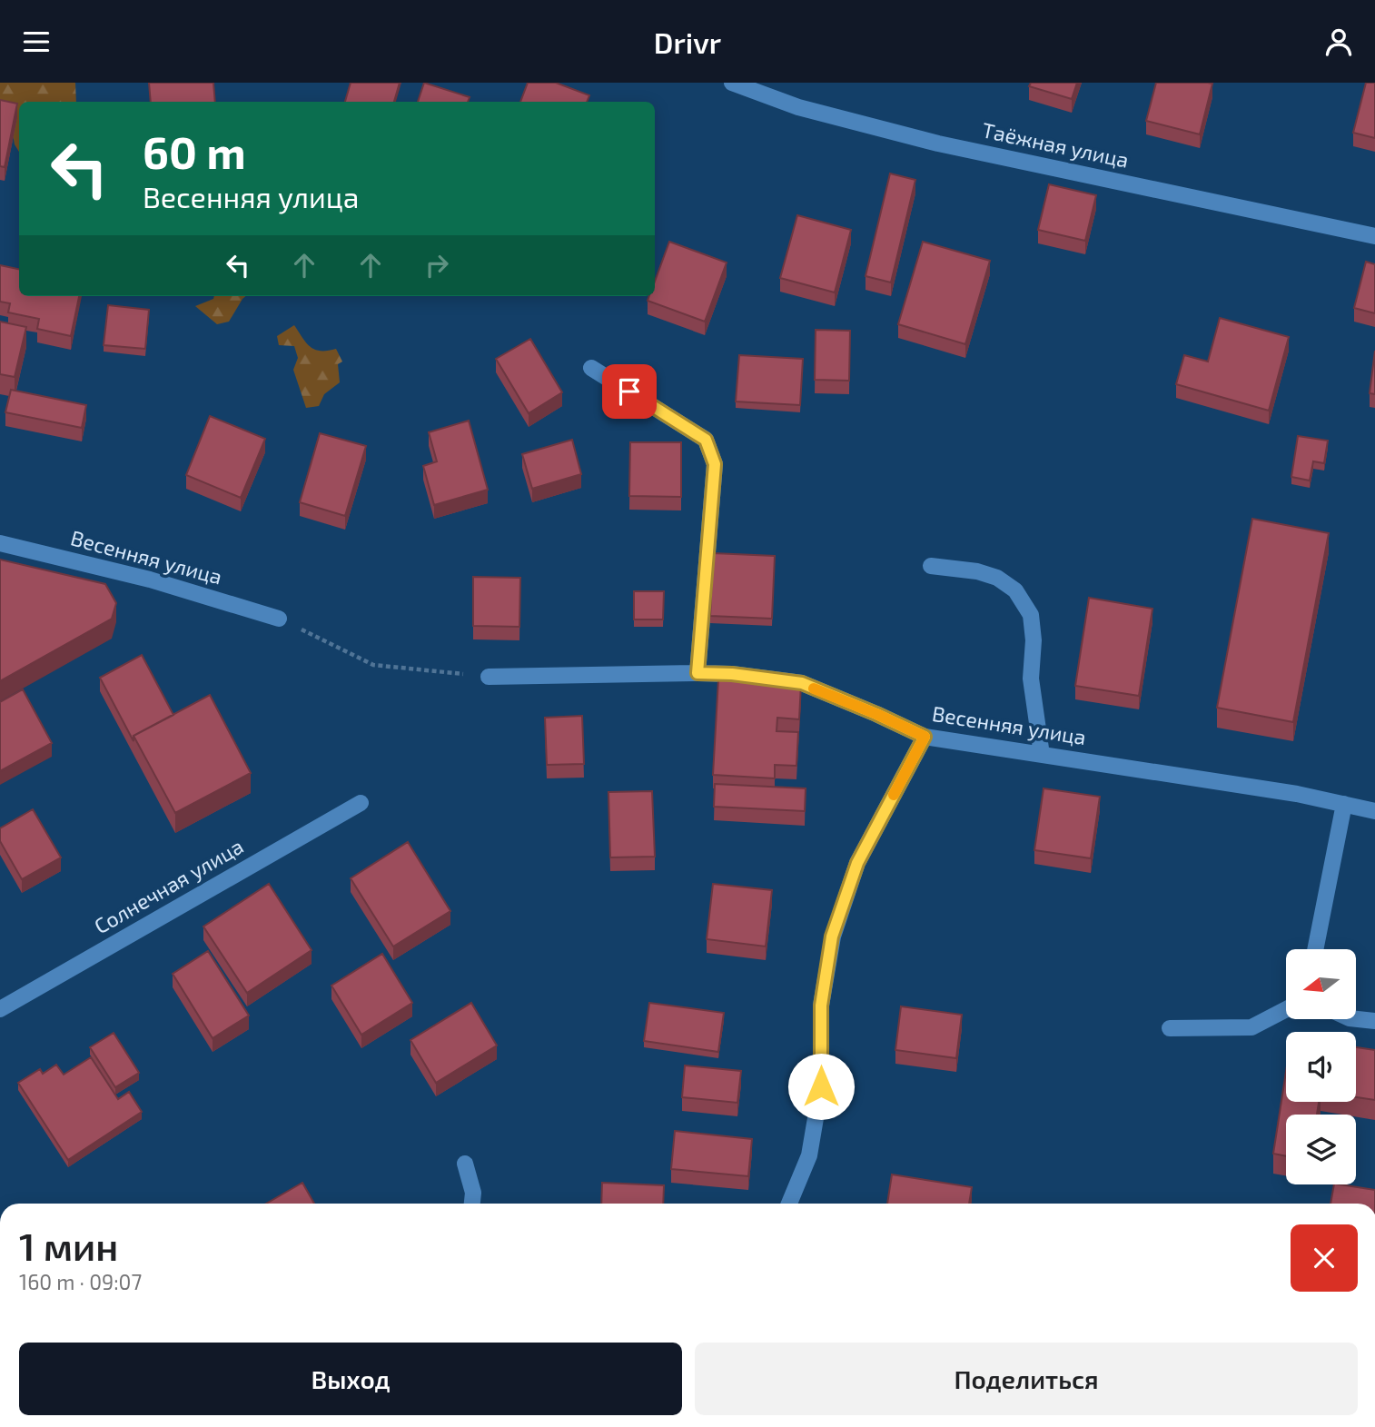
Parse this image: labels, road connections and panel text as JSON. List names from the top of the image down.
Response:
{
  "streets": {
    "street": ["Таёжная улица", "Весенняя улица", "Солнечная улица"]
  },
  "north": "left",
  "page": {
    "header": "Drivr",
    "turn": ["60 m", "Весенняя улица"],
    "heading": ["1 мин", "160 m · 09:07"],
    "buttons": ["Выход", "Поделиться"]
  }
}
